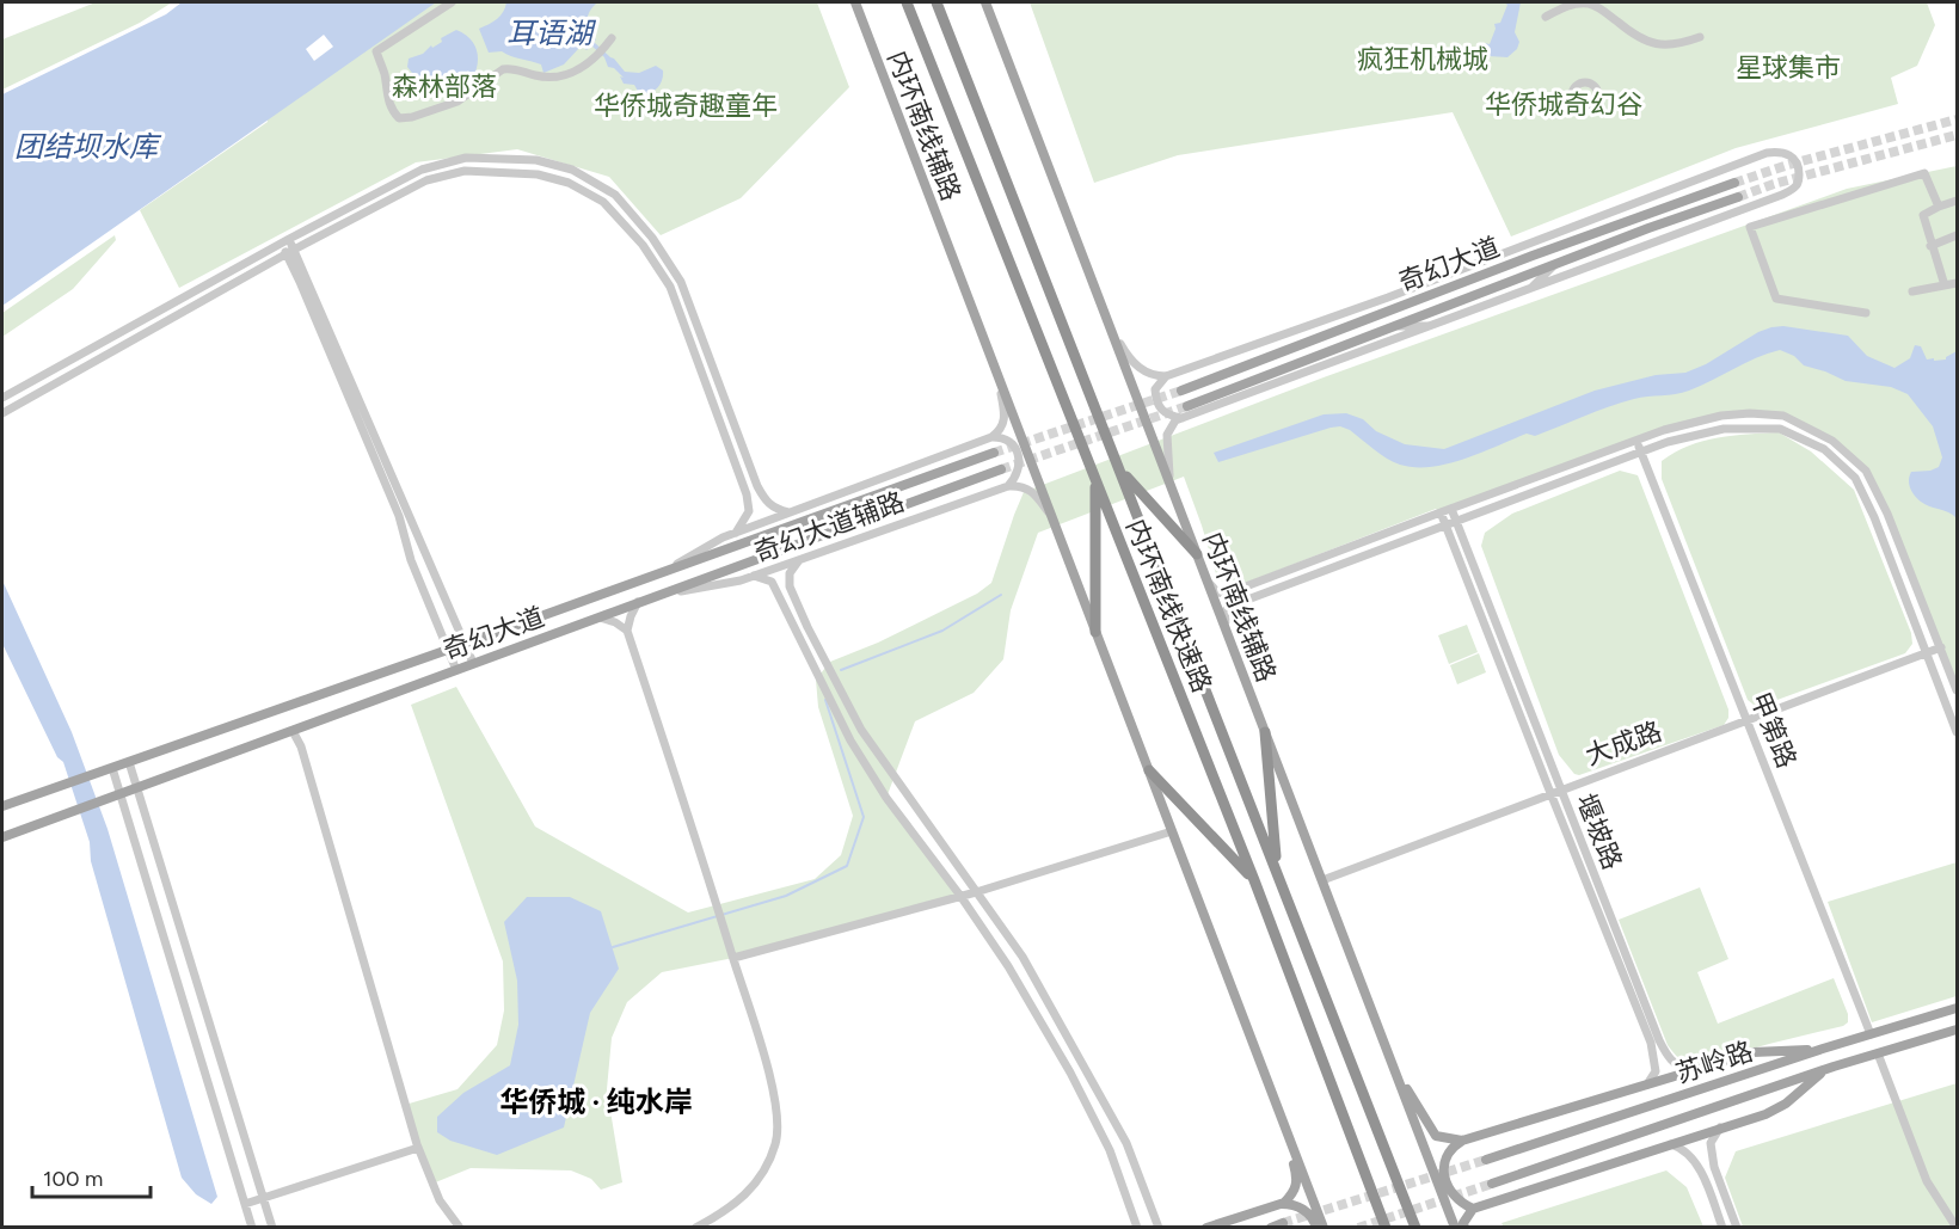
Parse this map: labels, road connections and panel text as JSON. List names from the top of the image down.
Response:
{
  "streets": {
    "highway": ["内环南线快速路"],
    "main road": ["内环南线辅路", "奇幻大道", "苏岭路"],
    "street": [
      "奇幻大道辅路",
      "甲第路",
      "大成路",
      "堰坡路"
    ]
  },
  "crossings": [
    ["内环南线辅路", "大成路"],
    ["奇幻大道", "奇幻大道辅路"],
    ["甲第路", "大成路"],
    ["甲第路", "苏岭路"],
    ["大成路", "堰坡路"]
  ],
  "districts": ["华侨城 · 纯水岸"],
  "water": ["耳语湖", "团结坝水库"],
  "parks": [
    "疯狂机械城",
    "星球集市",
    "森林部落",
    "华侨城奇幻谷",
    "华侨城奇趣童年"
  ],
  "scale_bar": "100 m"
}
